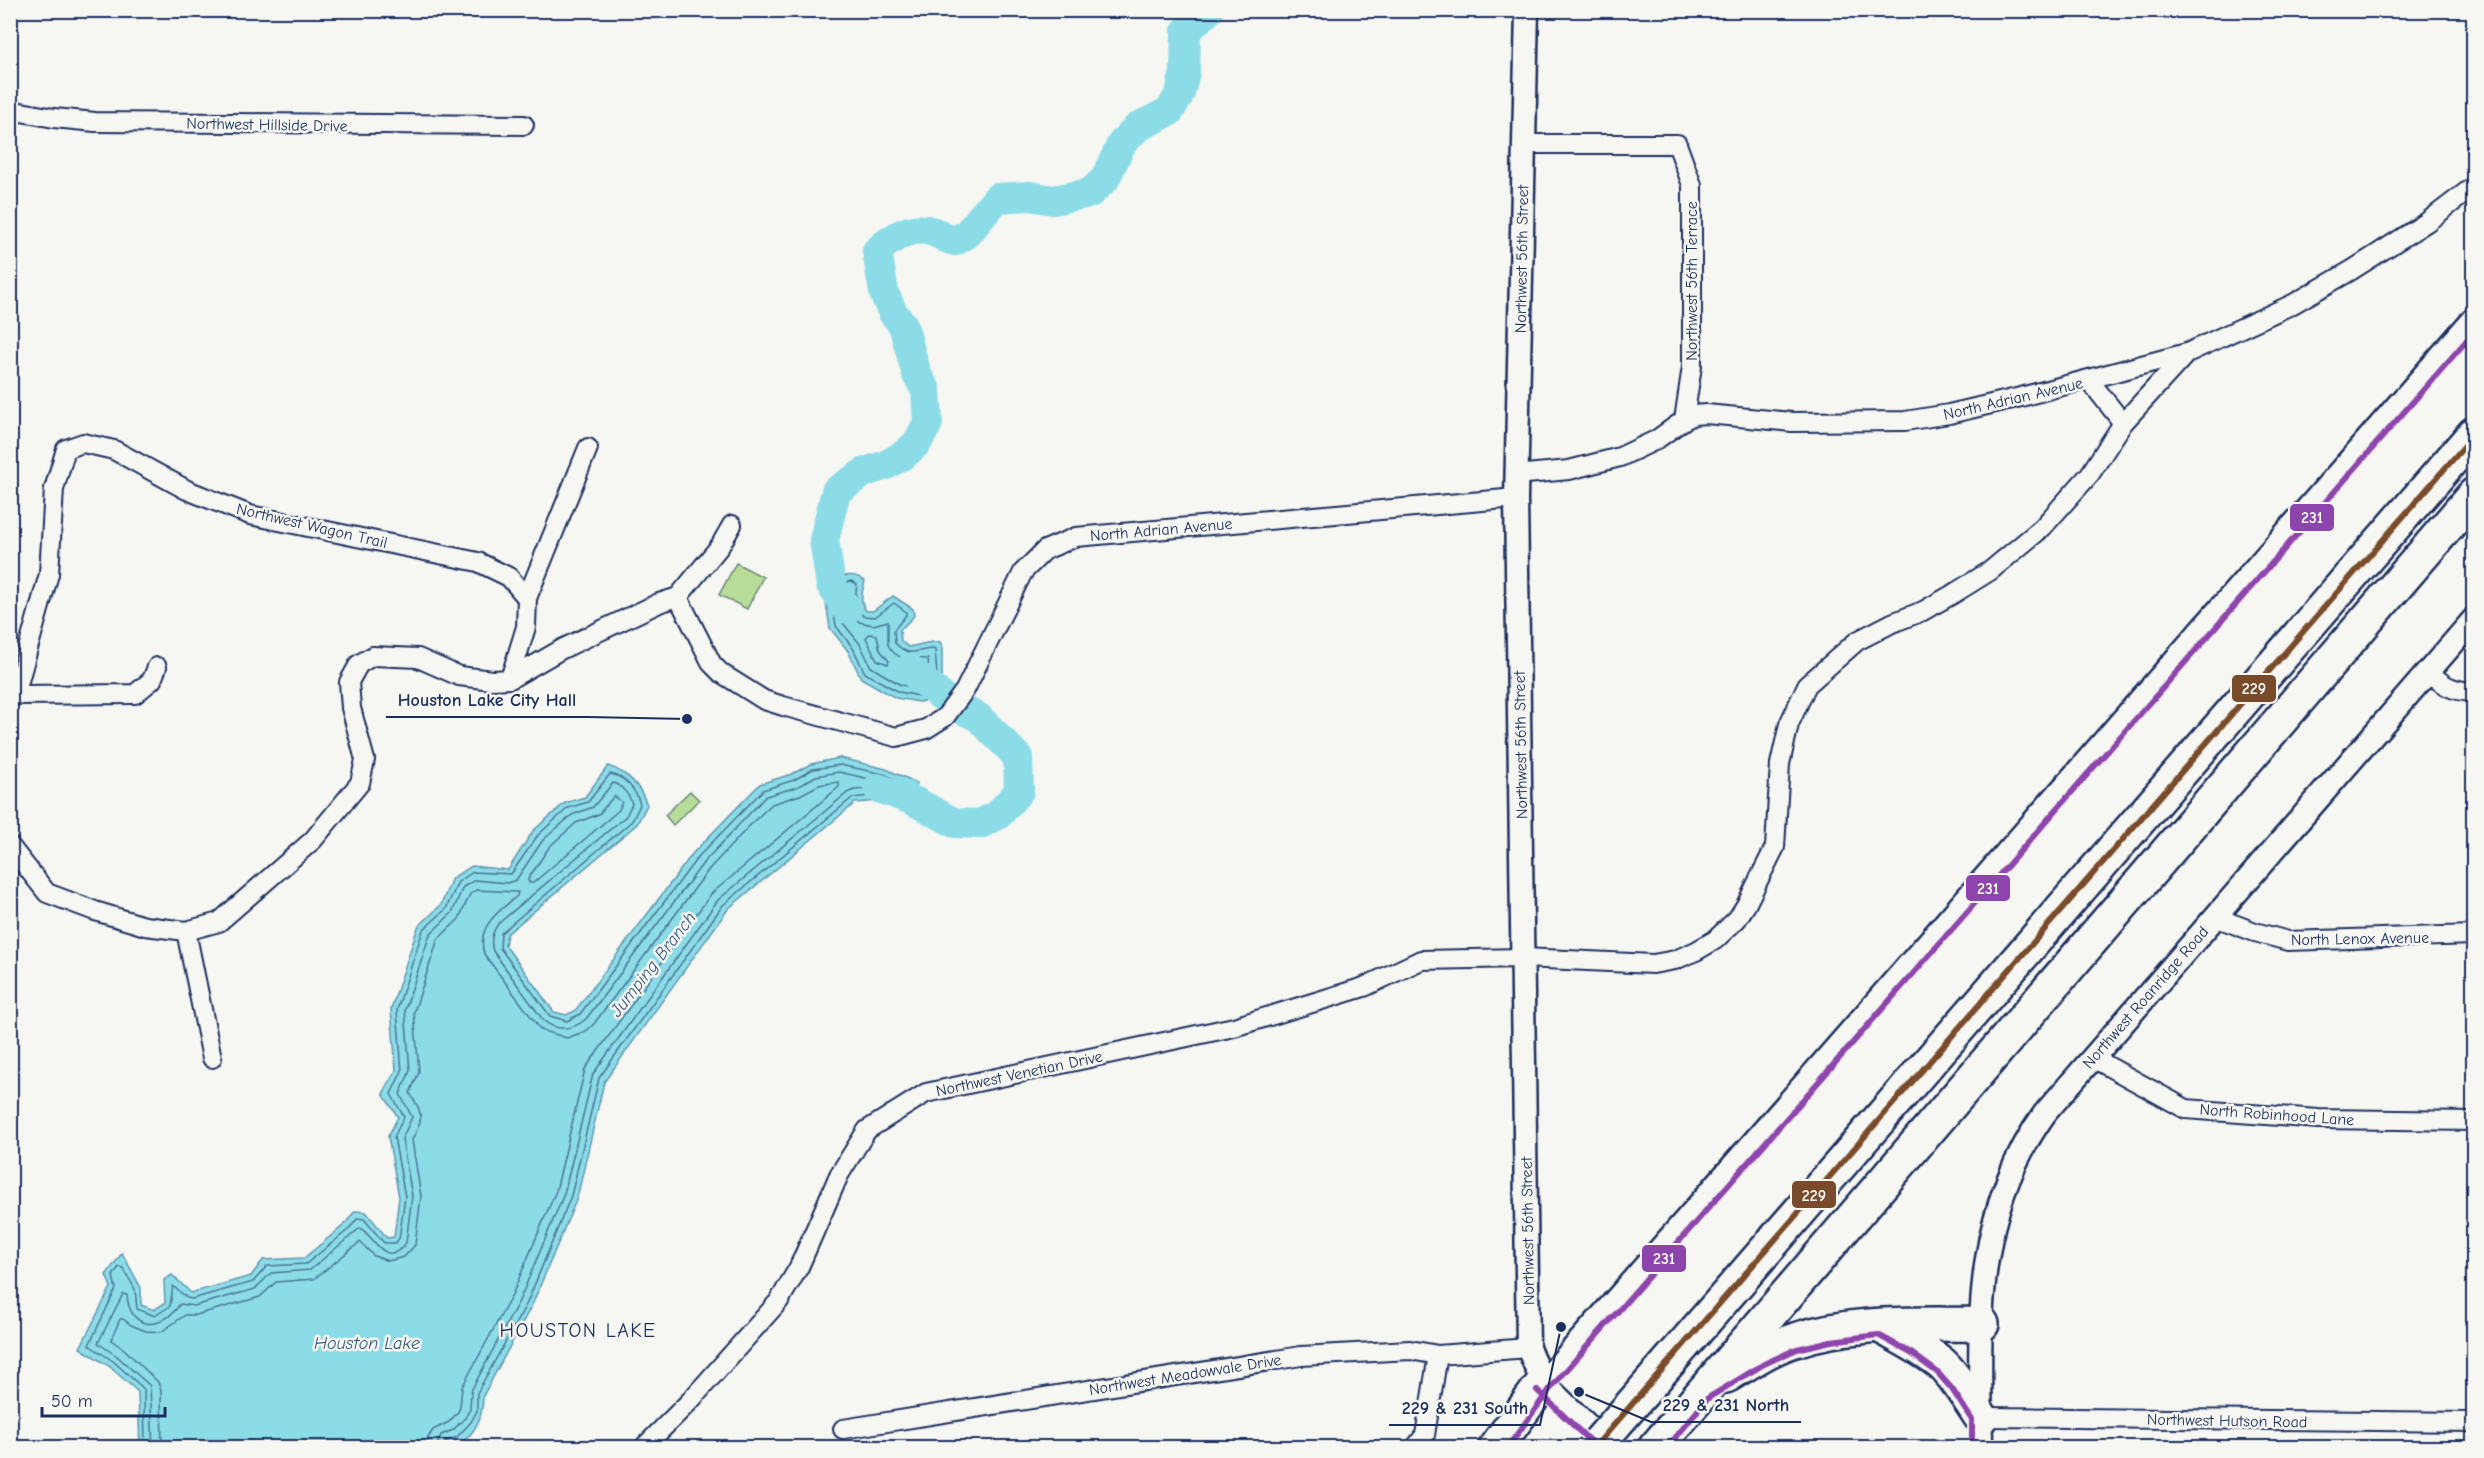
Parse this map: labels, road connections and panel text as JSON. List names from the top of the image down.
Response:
{
  "streets": {
    "street": [
      "Northwest Hillside Drive",
      "Northwest 56th Street",
      "Northwest 56th Terrace",
      "North Adrian Avenue",
      "Northwest Wagon Trail",
      "North Lenox Avenue",
      "Northwest Roanridge Road",
      "Northwest Venetian Drive",
      "North Robinhood Lane",
      "Northwest Meadowvale Drive",
      "Northwest Hutson Road"
    ]
  },
  "crossings": [
    ["Northwest 56th Street", "Northwest 56th Terrace"],
    ["Northwest 56th Street", "North Adrian Avenue"],
    ["Northwest 56th Street", "Northwest Venetian Drive"],
    ["Northwest 56th Street", "Northwest Meadowvale Drive"],
    ["Northwest 56th Terrace", "North Adrian Avenue"],
    ["North Lenox Avenue", "Northwest Roanridge Road"],
    ["Northwest Roanridge Road", "North Robinhood Lane"],
    ["Northwest Roanridge Road", "Northwest Hutson Road"]
  ],
  "districts": ["HOUSTON LAKE"],
  "water": ["Jumping Branch", "Houston Lake"],
  "places": ["Houston Lake City Hall", "229 & 231 South", "229 & 231 North"],
  "lines": ["transit line 231", "transit line 229"],
  "scale_bar": "50 m"
}
